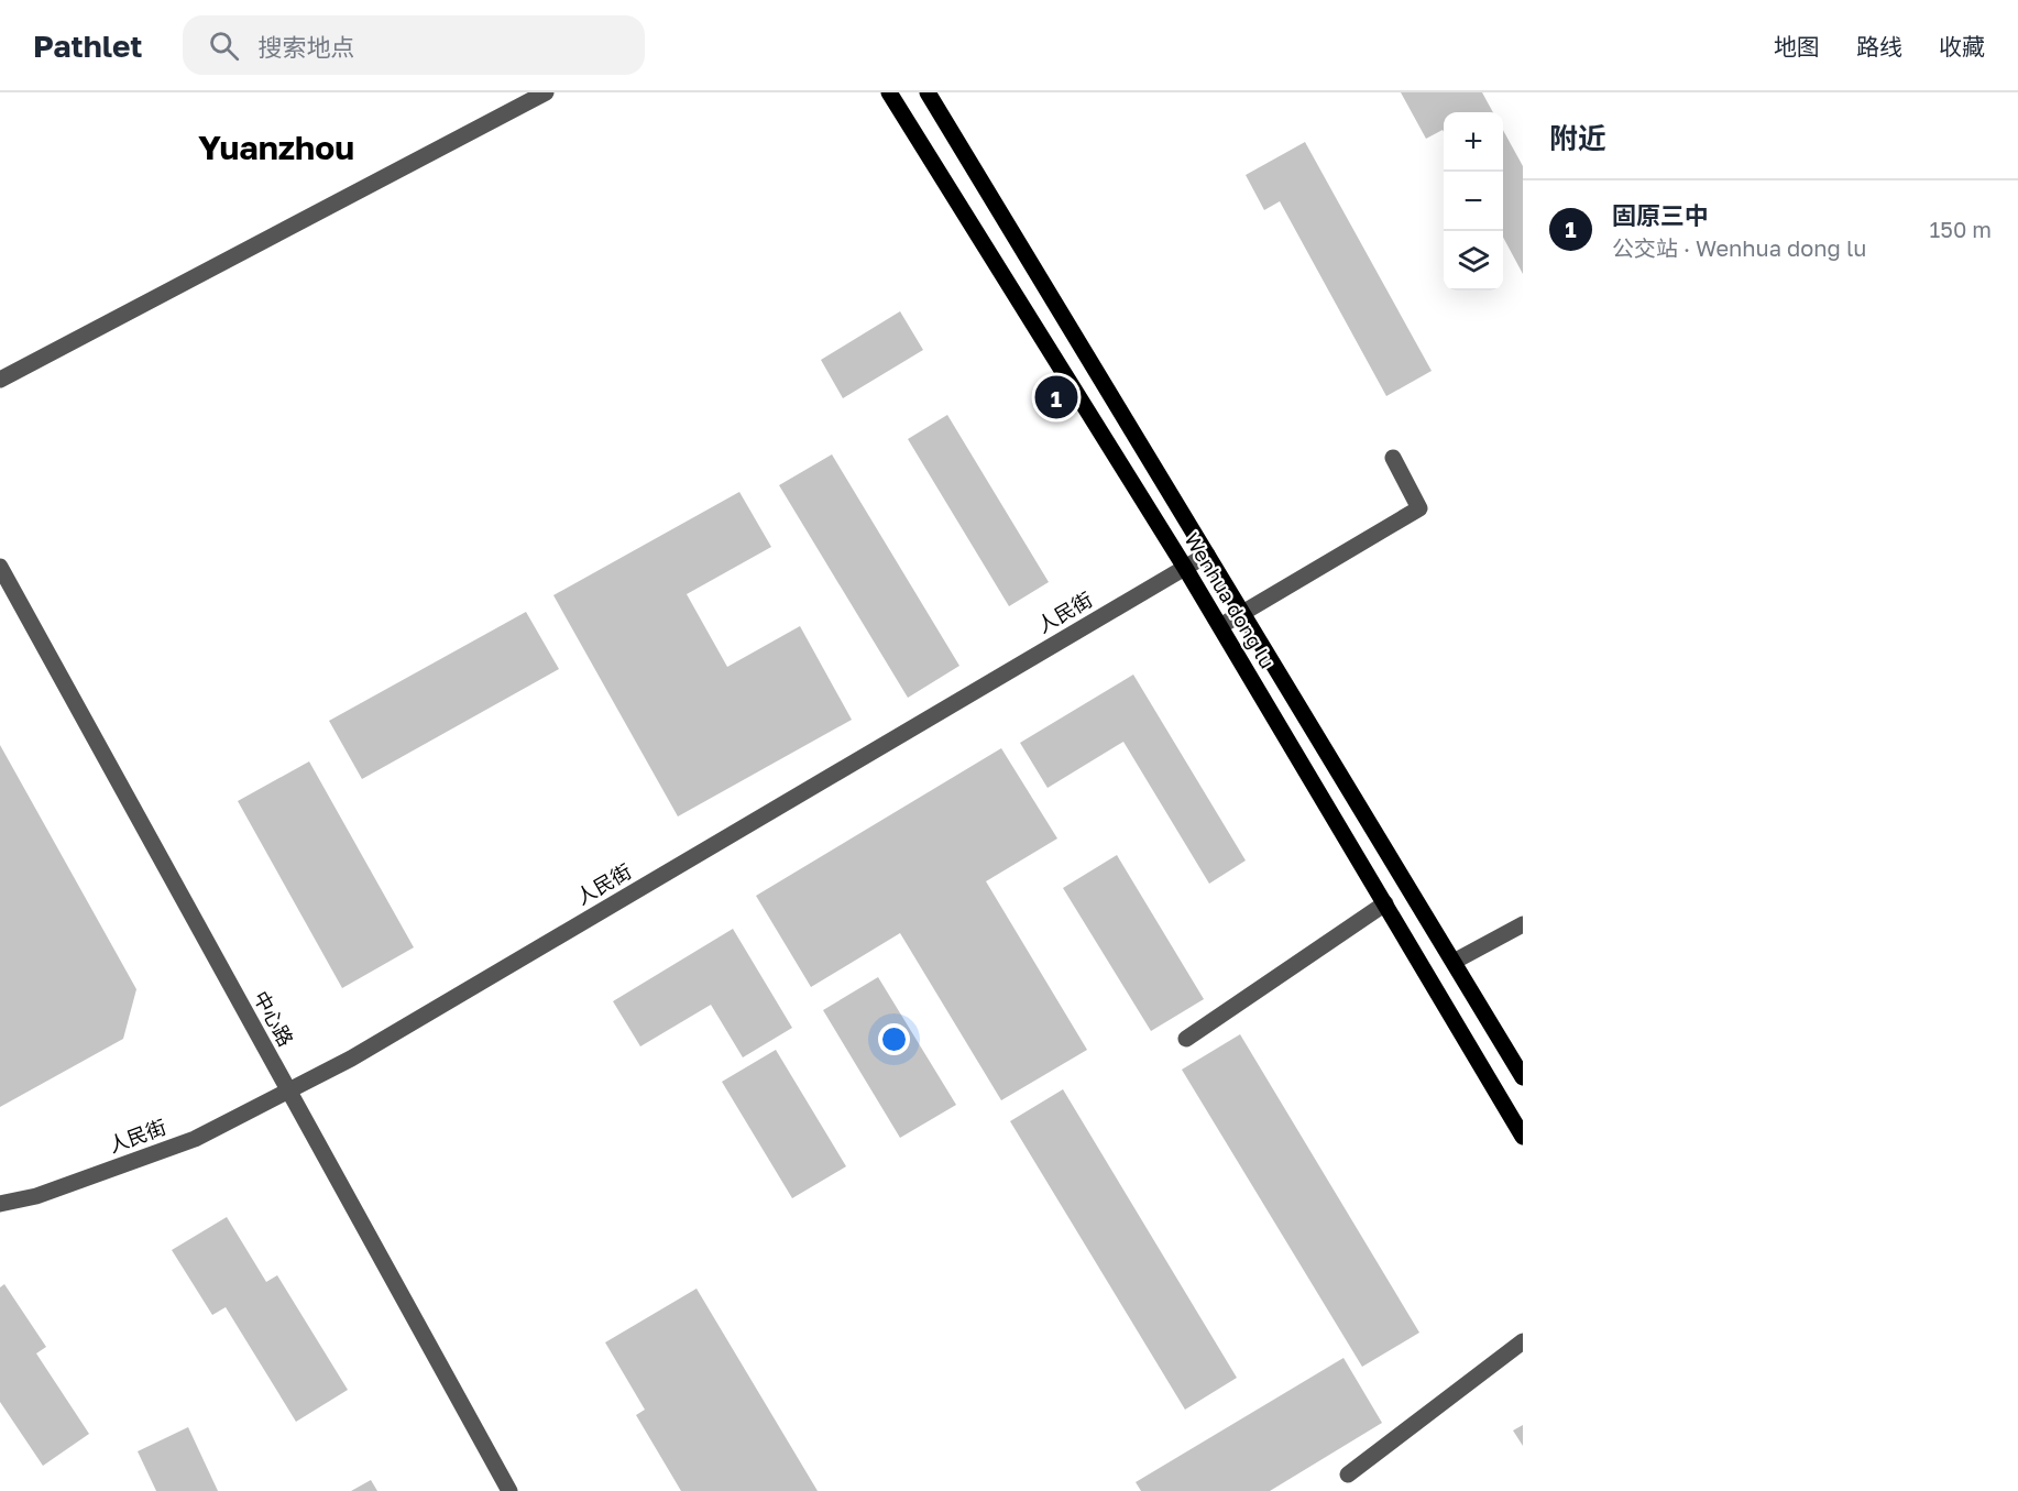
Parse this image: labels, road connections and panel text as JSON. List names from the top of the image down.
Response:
{
  "streets": {
    "main road": ["Wenhua dong lu"],
    "street": ["人民街", "中心路"]
  },
  "crossings": [
    ["Wenhua dong lu", "人民街"],
    ["人民街", "中心路"]
  ],
  "districts": ["Yuanzhou"],
  "page": {
    "header": "Pathlet",
    "search": "搜索地点",
    "nav": ["地图", "路线", "收藏"],
    "heading": "附近",
    "map_buttons": ["+", "−"],
    "list": [
      {
        "mark": "1",
        "name": "固原三中",
        "note": "公交站 · Wenhua dong lu",
        "value": "150 m"
      }
    ],
    "pins": "1"
  }
}
